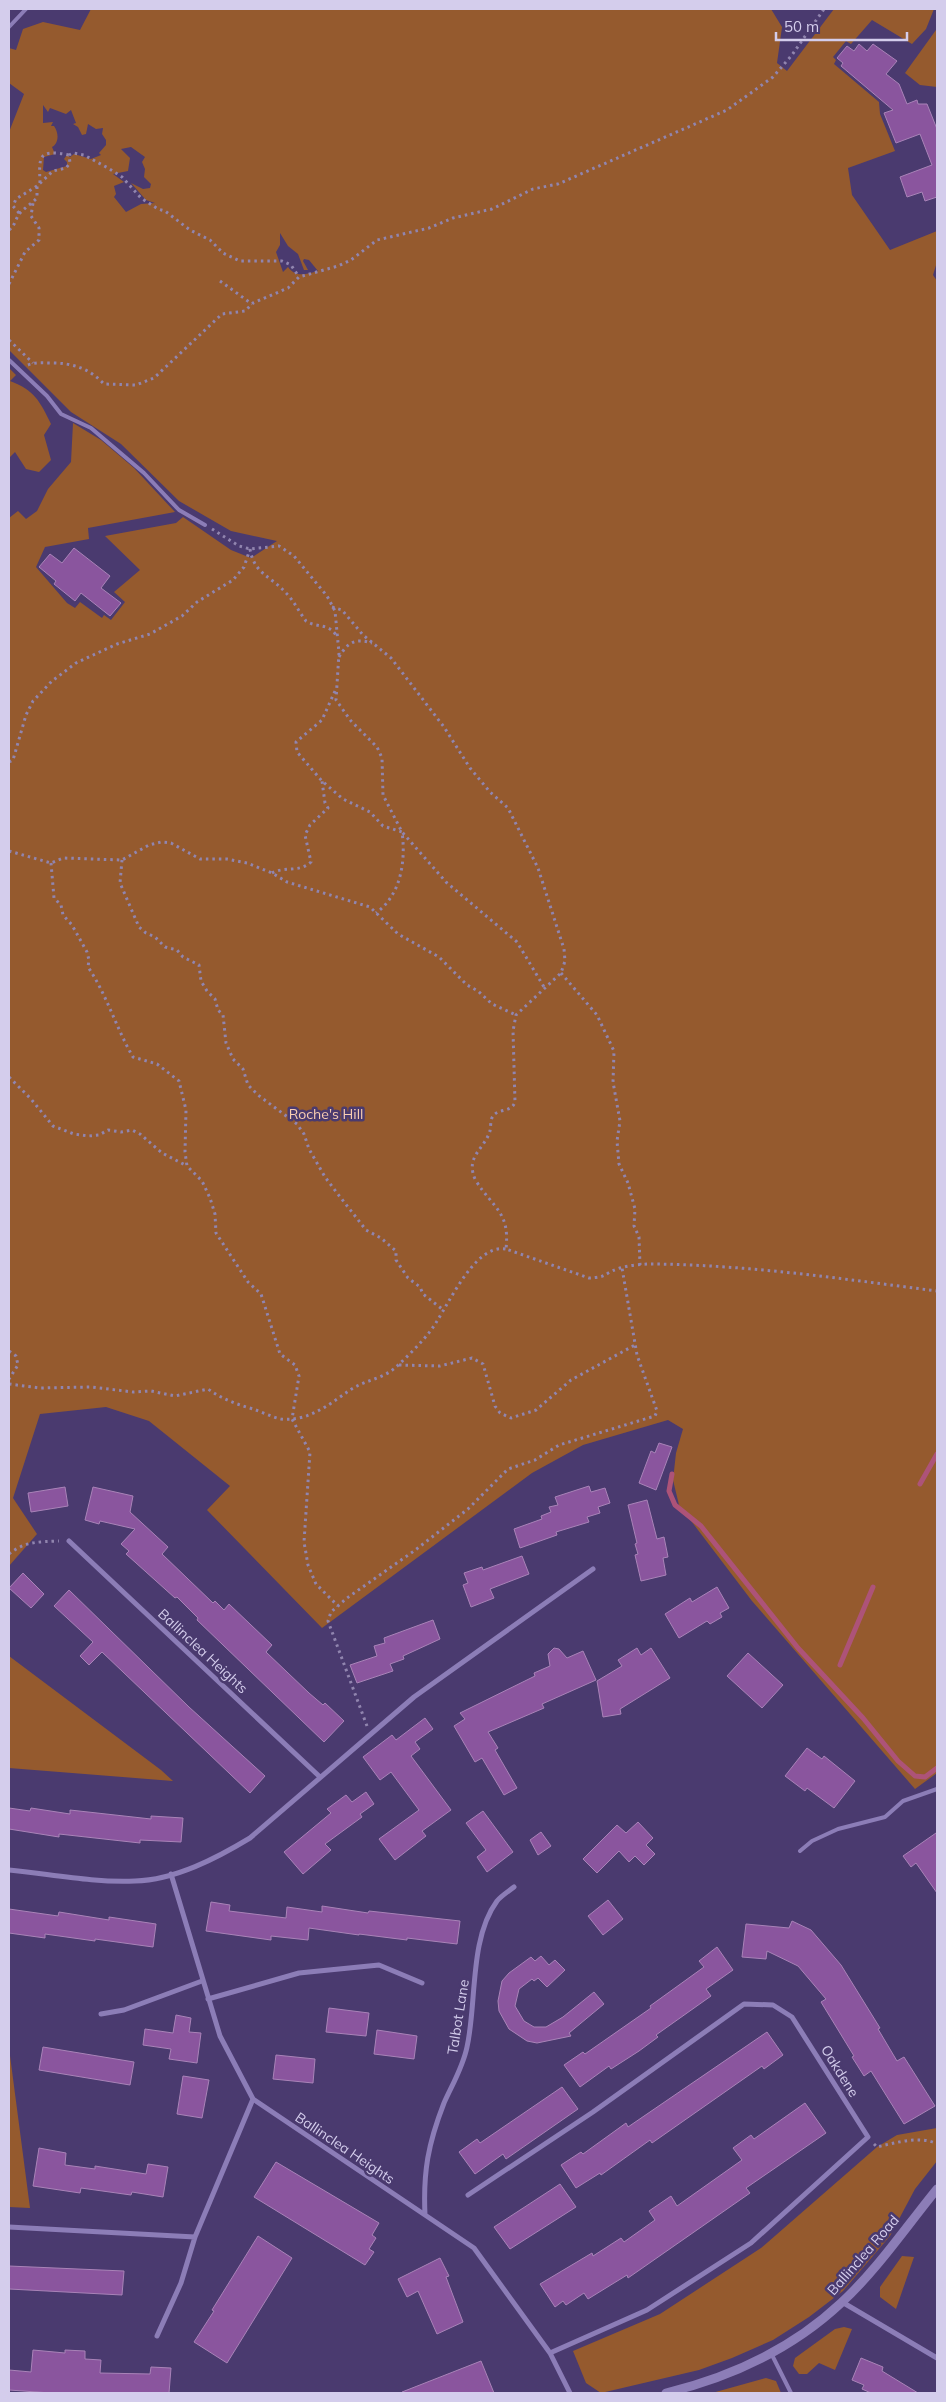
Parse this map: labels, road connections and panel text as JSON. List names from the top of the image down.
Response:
{
  "streets": {
    "street": [
      "Ballinclea Heights",
      "Talbot Lane",
      "Oakdene",
      "Ballinclea Road"
    ]
  },
  "crossings": [
    ["Ballinclea Heights", "Talbot Lane"]
  ],
  "parks": ["Roche's Hill"],
  "scale_bar": "50 m"
}
